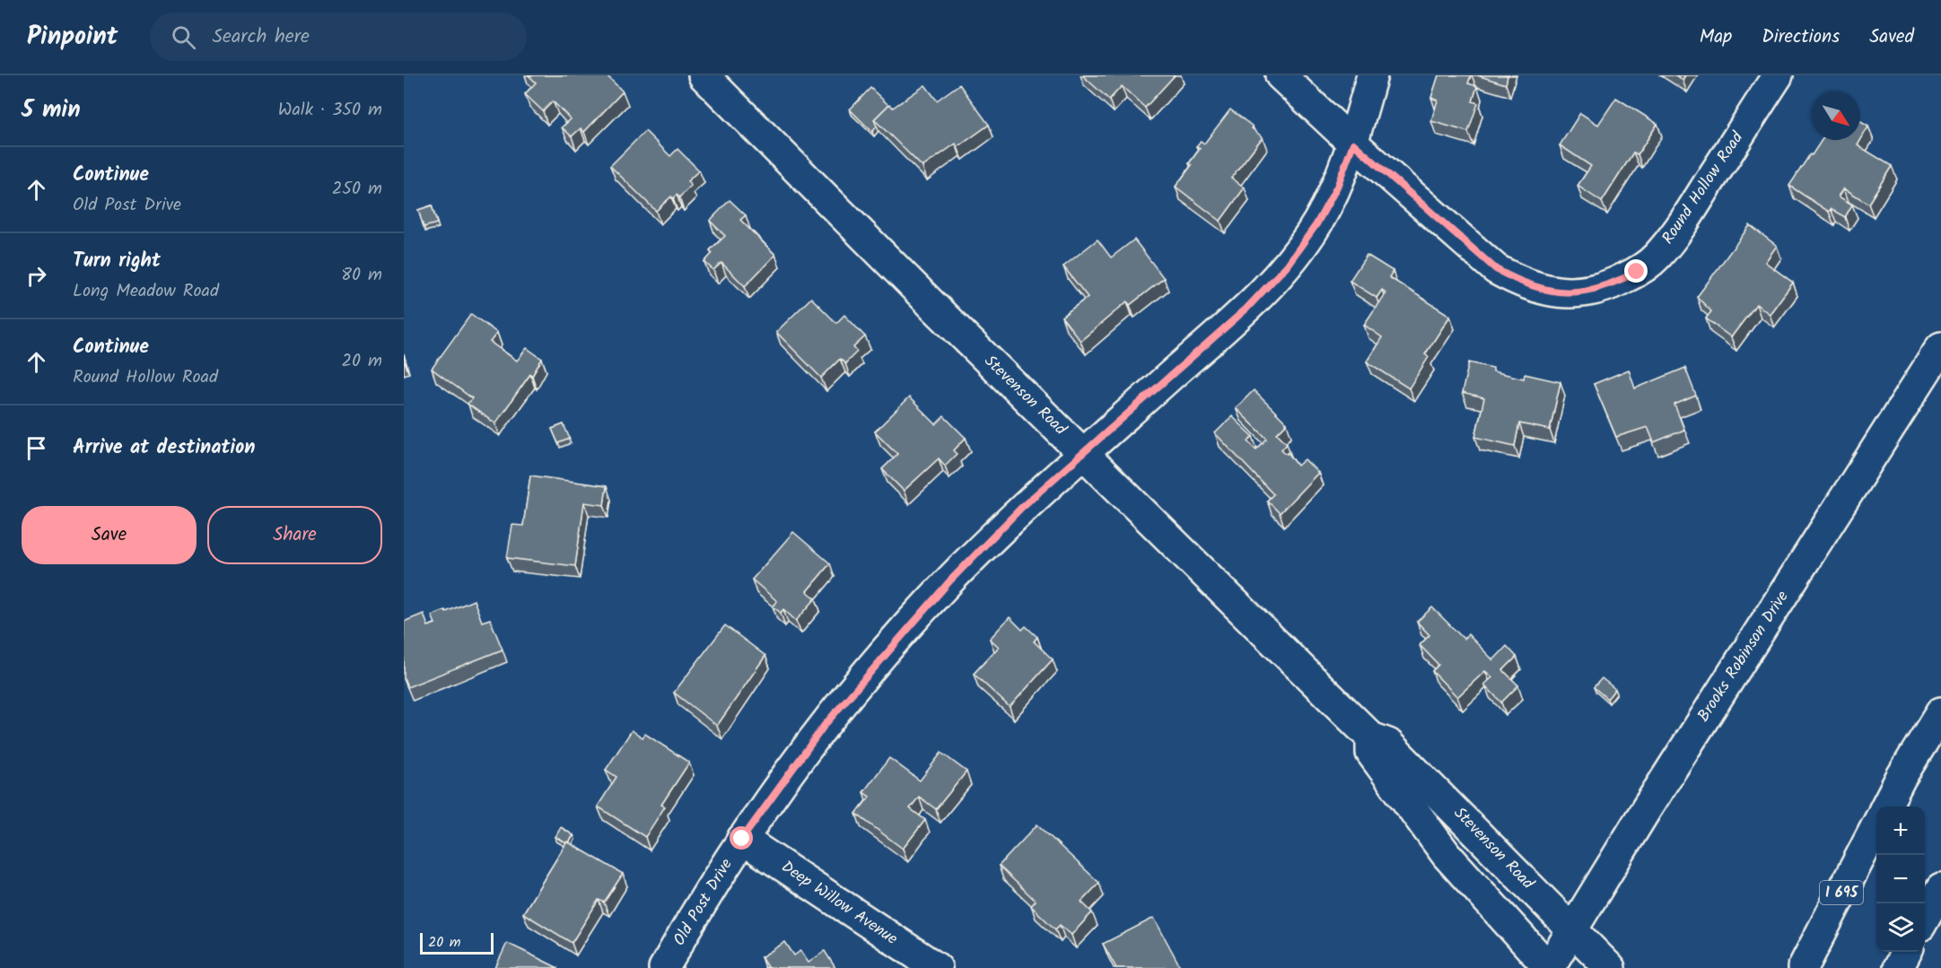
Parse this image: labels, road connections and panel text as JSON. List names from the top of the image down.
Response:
{
  "streets": {
    "main road": [
      "Round Hollow Road",
      "Stevenson Road",
      "Brooks Robinson Drive",
      "I 695",
      "Old Post Drive",
      "Deep Willow Avenue"
    ]
  },
  "crossings": [
    ["Round Hollow Road", "Old Post Drive"],
    ["Stevenson Road", "Brooks Robinson Drive"],
    ["Stevenson Road", "Old Post Drive"],
    ["Old Post Drive", "Deep Willow Avenue"]
  ],
  "scale_bar": "20 m",
  "north": "bottom right",
  "page": {
    "header": "Pinpoint",
    "search": "Search here",
    "nav": ["Map", "Directions", "Saved"],
    "heading": ["5 min", "Walk · 350 m"],
    "list": [
      ["Continue", "Old Post Drive", "250 m"],
      ["Turn right", "Long Meadow Road", "80 m"],
      ["Continue", "Round Hollow Road", "20 m"],
      "Arrive at destination"
    ],
    "buttons": ["Save", "Share"],
    "map_buttons": ["+", "−"],
    "scale": "20 m"
  }
}
